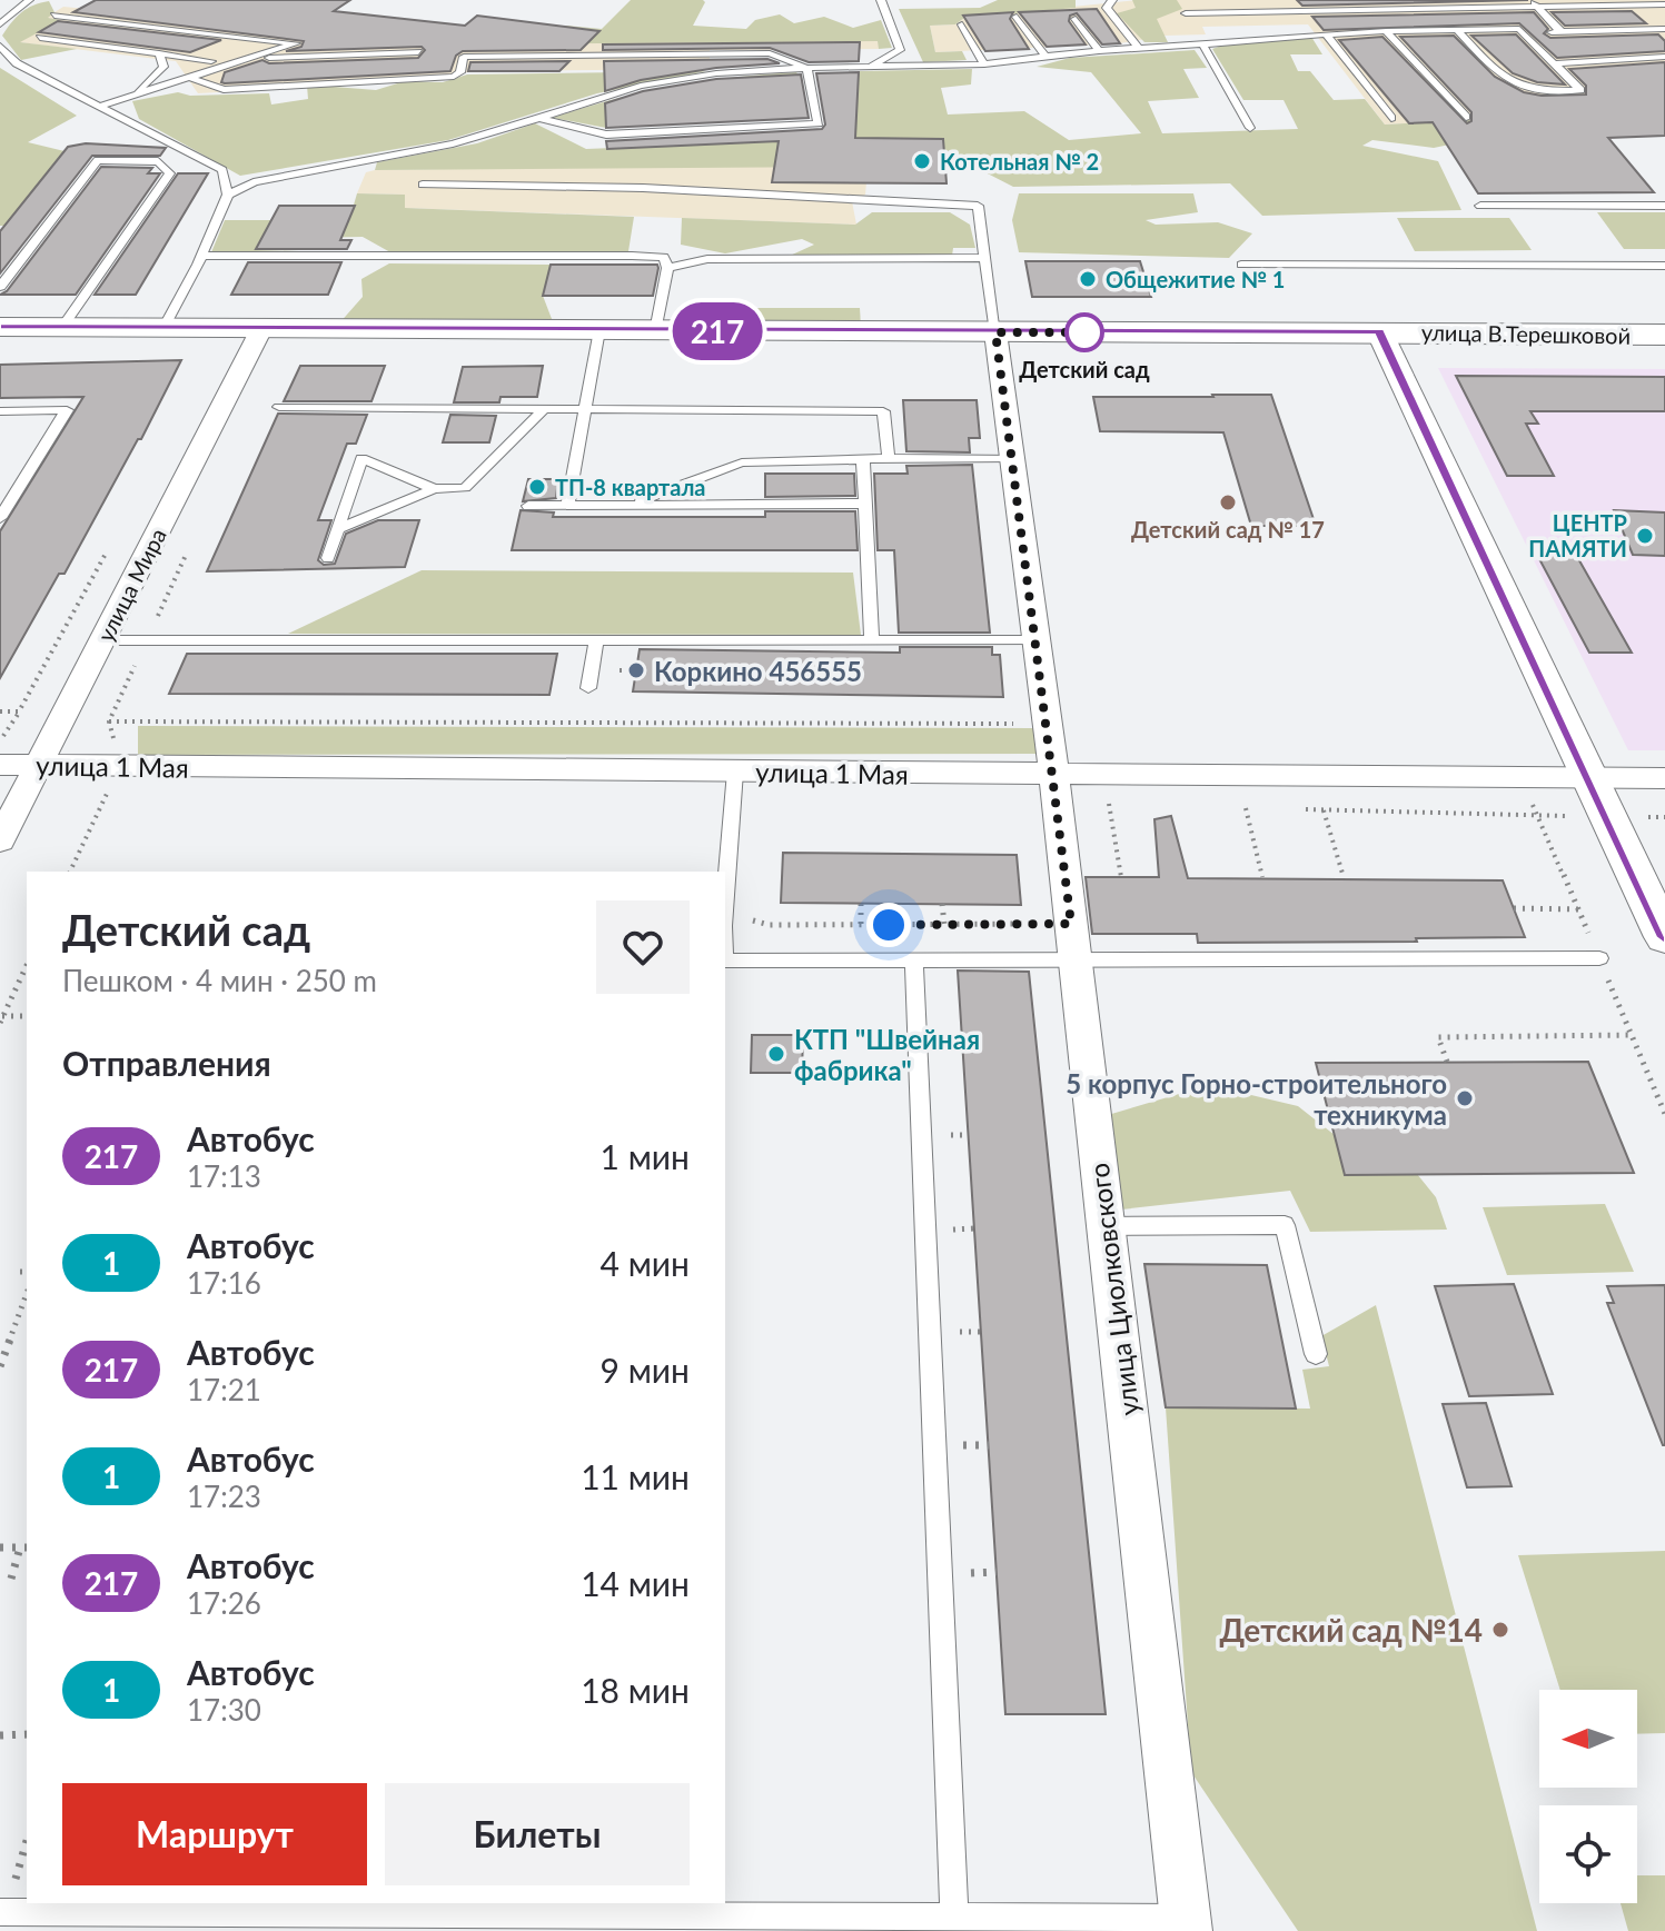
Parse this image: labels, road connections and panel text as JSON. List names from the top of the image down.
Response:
{
  "streets": {
    "main road": ["улица В.Терешковой"],
    "street": ["улица Мира", "улица 1 Мая", "улица Циолковского"]
  },
  "crossings": [
    ["улица В.Терешковой", "улица Мира"],
    ["улица В.Терешковой", "улица Циолковского"],
    ["улица Мира", "улица 1 Мая"],
    ["улица 1 Мая", "улица Циолковского"]
  ],
  "places": [
    "Котельная № 2",
    "Общежитие № 1",
    "Детский сад",
    "ТП-8 квартала",
    "Детский сад № 17",
    "ЦЕНТР ПАМЯТИ",
    "Коркино 456555",
    "КТП \"Швейная фабрика\"",
    "5 корпус Горно-строительного техникума",
    "Детский сад №14"
  ],
  "lines": ["bus line 217"],
  "north": "left",
  "page": {
    "on_map": "217",
    "heading": [
      ["Детский сад", "Пешком · 4 мин · 250 m"],
      "Отправления"
    ],
    "list": [
      {
        "mark": "217",
        "name": "Автобус",
        "note": "17:13",
        "value": "1 мин"
      },
      {
        "mark": "1",
        "name": "Автобус",
        "note": "17:16",
        "value": "4 мин"
      },
      {
        "mark": "217",
        "name": "Автобус",
        "note": "17:21",
        "value": "9 мин"
      },
      {
        "mark": "1",
        "name": "Автобус",
        "note": "17:23",
        "value": "11 мин"
      },
      {
        "mark": "217",
        "name": "Автобус",
        "note": "17:26",
        "value": "14 мин"
      },
      {
        "mark": "1",
        "name": "Автобус",
        "note": "17:30",
        "value": "18 мин"
      }
    ],
    "buttons": ["Маршрут", "Билеты"]
  }
}
